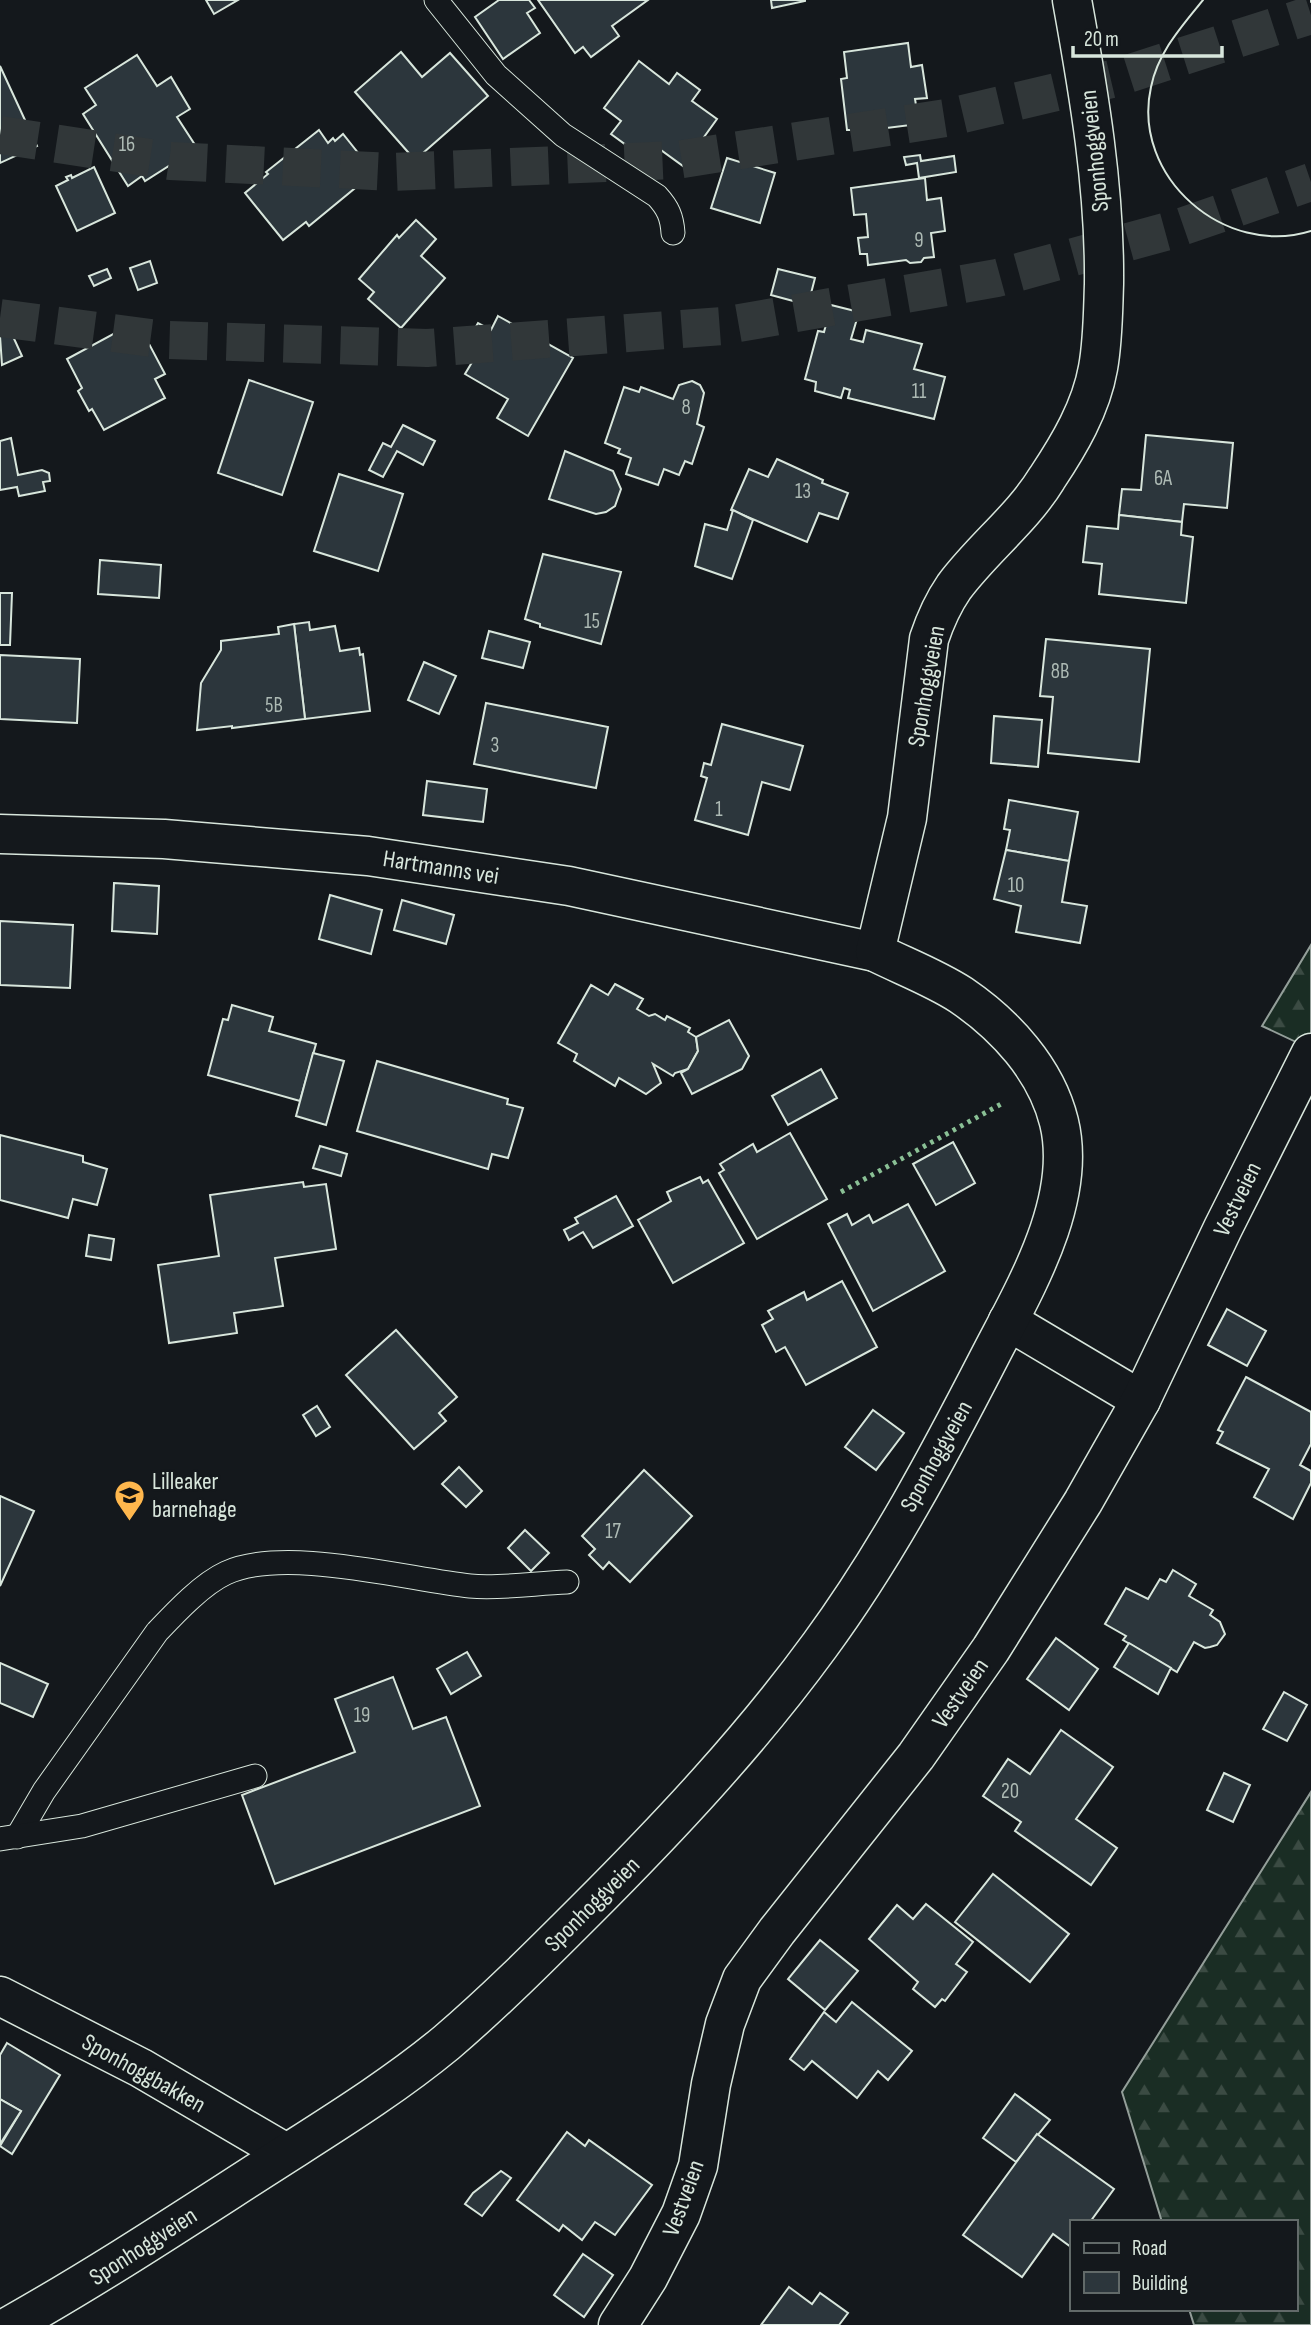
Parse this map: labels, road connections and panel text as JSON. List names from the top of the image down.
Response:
{
  "streets": {
    "street": [
      "Sponhoggveien",
      "Hartmanns vei",
      "Vestveien",
      "Sponhoggbakken"
    ]
  },
  "crossings": [
    ["Sponhoggveien", "Hartmanns vei"],
    ["Sponhoggveien", "Sponhoggbakken"]
  ],
  "places": {
    "school or university": ["Lilleaker barnehage"]
  },
  "house_numbers": [
    "16",
    "9",
    "11",
    "8",
    "6A",
    "13",
    "15",
    "8B",
    "5B",
    "3",
    "1",
    "10",
    "17",
    "19",
    "20"
  ],
  "legend": ["Road", "Building"],
  "scale_bar": "20 m"
}
